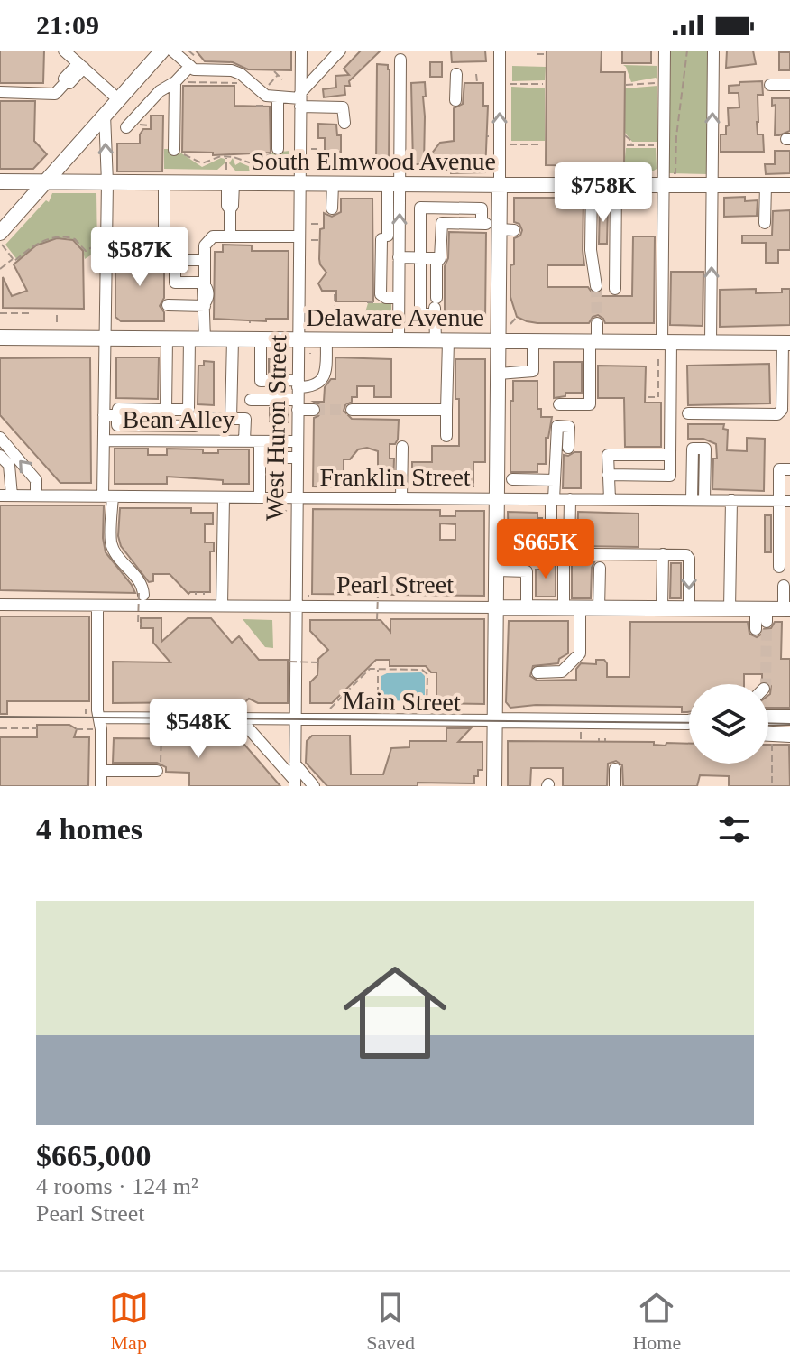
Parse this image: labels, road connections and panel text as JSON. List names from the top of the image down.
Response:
{
  "streets": {
    "main road": [
      "South Elmwood Avenue",
      "Delaware Avenue",
      "Pearl Street",
      "Main Street"
    ],
    "street": ["Bean Alley", "West Huron Street", "Franklin Street"]
  },
  "crossings": [
    ["South Elmwood Avenue", "West Huron Street"],
    ["Delaware Avenue", "West Huron Street"],
    ["Bean Alley", "West Huron Street"],
    ["West Huron Street", "Franklin Street"],
    ["West Huron Street", "Pearl Street"],
    ["West Huron Street", "Main Street"]
  ],
  "page": {
    "status": "21:09",
    "price": [
      "$758K",
      "$587K",
      "$665K",
      "$548K"
    ],
    "heading": "4 homes",
    "list": [
      {
        "name": "$665,000",
        "note": "4 rooms · 124 m² · Pearl Street"
      }
    ],
    "tabs": ["Map", "Saved", "Home"]
  }
}
